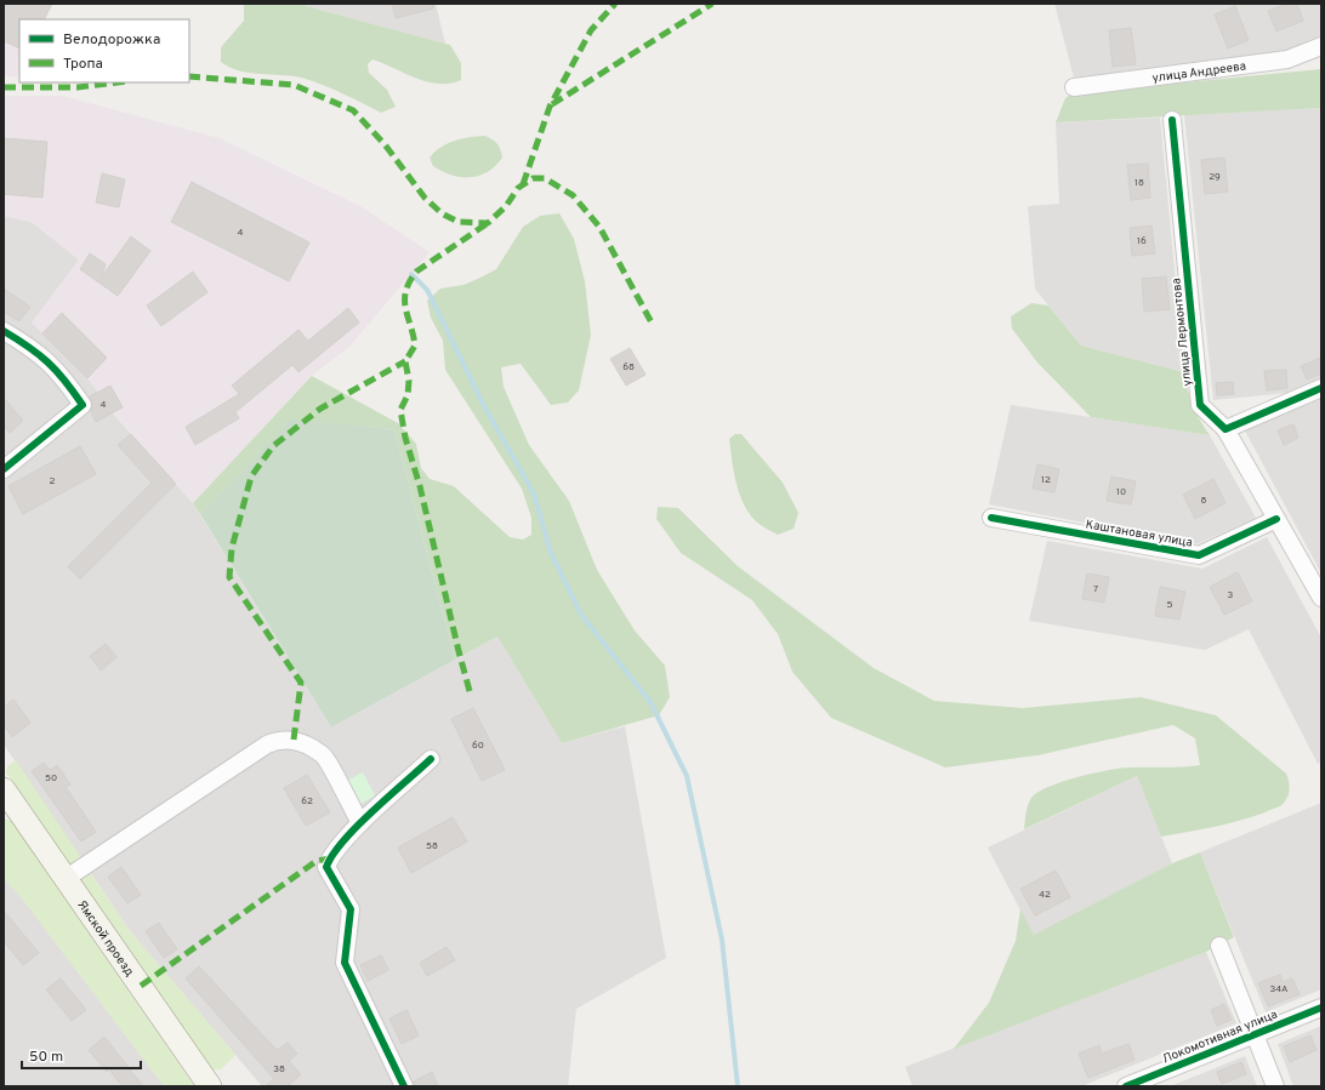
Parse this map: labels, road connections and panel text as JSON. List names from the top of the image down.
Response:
{
  "streets": {
    "main road": ["Ямской проезд"],
    "street": [
      "улица Андреева",
      "улица Лермонтова",
      "Каштановая улица",
      "Локомотивная улица"
    ]
  },
  "crossings": [
    ["улица Лермонтова", "Каштановая улица"]
  ],
  "house_numbers": [
    "29",
    "18",
    "4",
    "16",
    "68",
    "4",
    "12",
    "2",
    "10",
    "8",
    "7",
    "3",
    "5",
    "60",
    "50",
    "62",
    "58",
    "42",
    "34А",
    "38"
  ],
  "legend": ["Велодорожка", "Тропа"],
  "scale_bar": "50 m"
}
